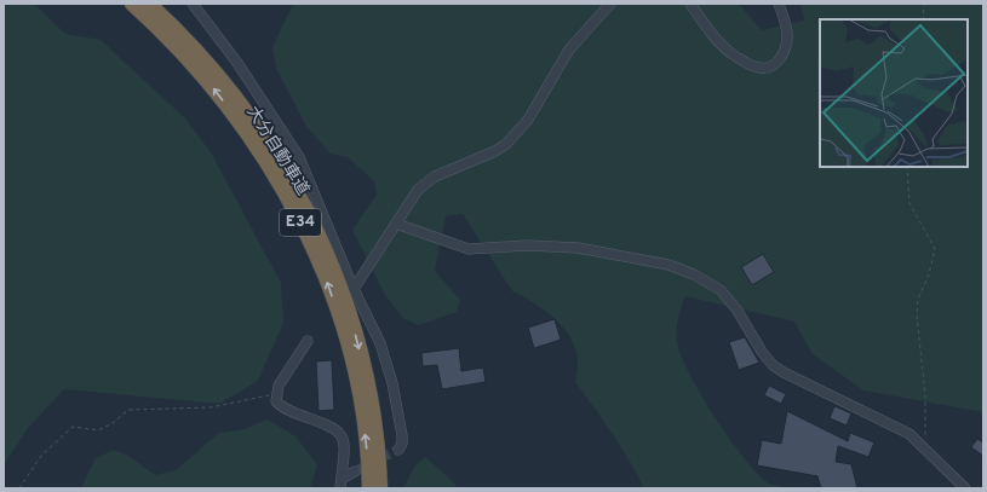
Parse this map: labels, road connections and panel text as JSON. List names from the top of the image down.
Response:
{
  "streets": {
    "highway": ["大分自動車道", "E34"]
  }
}
